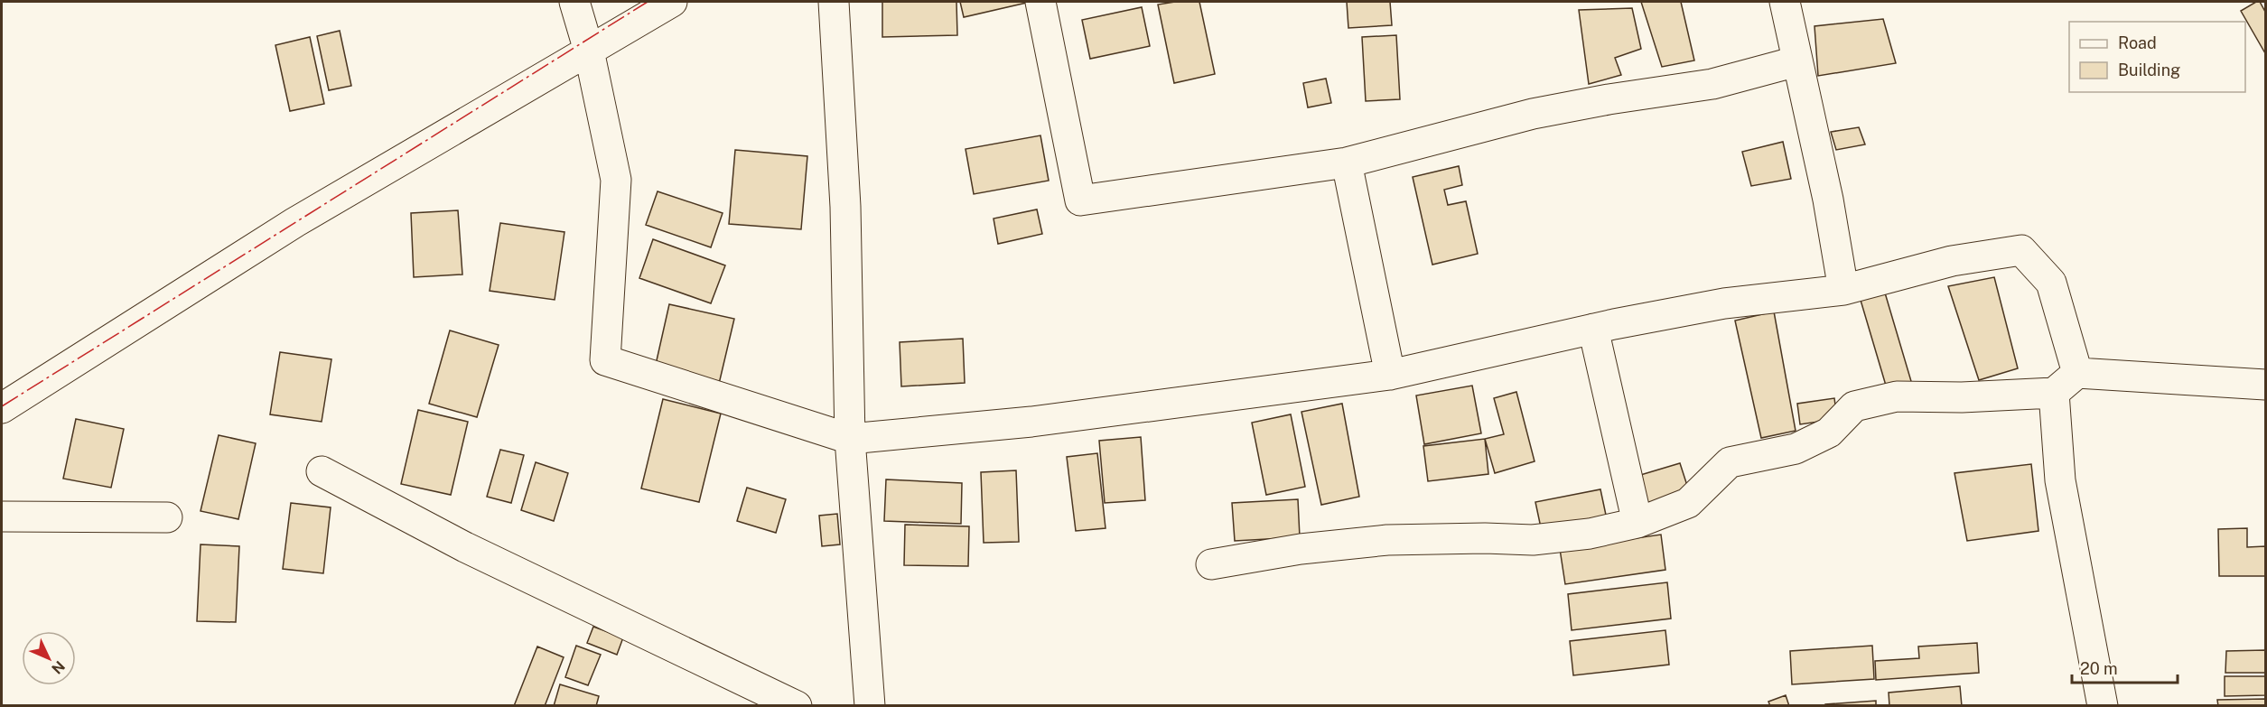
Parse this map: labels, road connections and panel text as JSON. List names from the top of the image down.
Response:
{
  "legend": ["Road", "Building"],
  "scale_bar": "20 m",
  "north": "bottom right"
}
